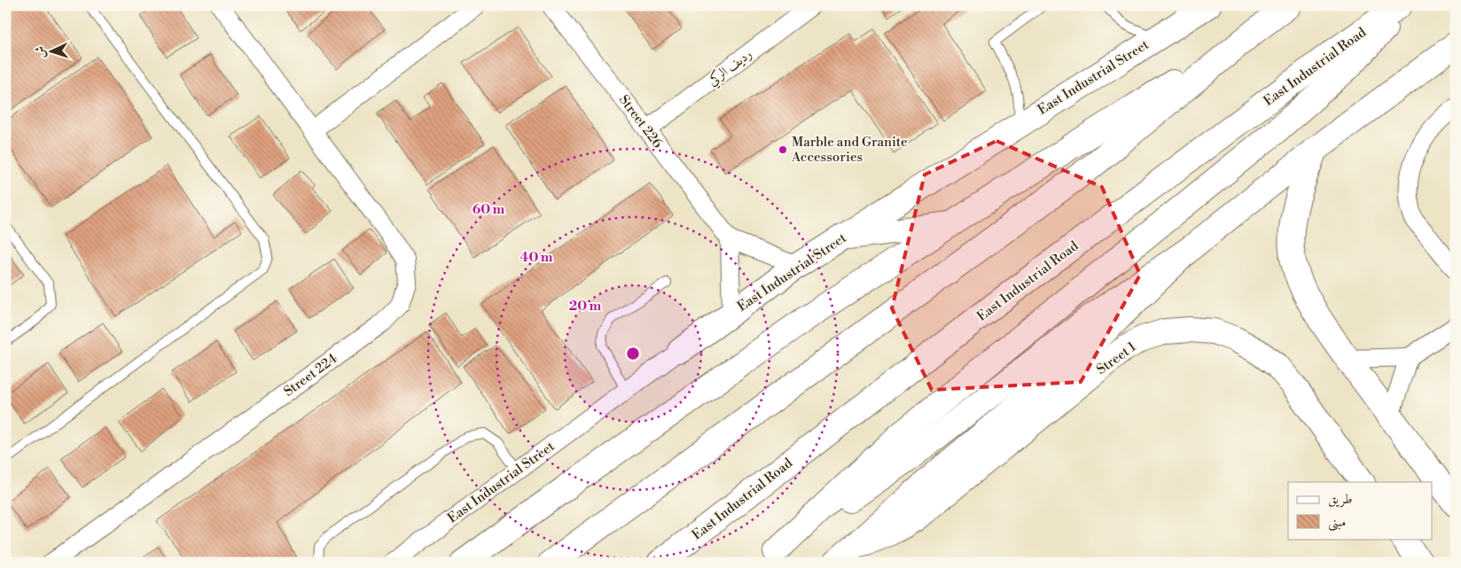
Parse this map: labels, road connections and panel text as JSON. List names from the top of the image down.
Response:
{
  "streets": {
    "main road": ["East Industrial Road", "East Industrial Street", "Street 1"],
    "street": ["رديف الركي", "Street 226", "Street 224"]
  },
  "crossings": [
    ["رديف الركي", "Street 226"]
  ],
  "places": ["Marble and Granite Accessories"],
  "legend": ["طريق", "مبنى"],
  "north": "left",
  "rings": ["60 m", "40 m", "20 m"]
}
